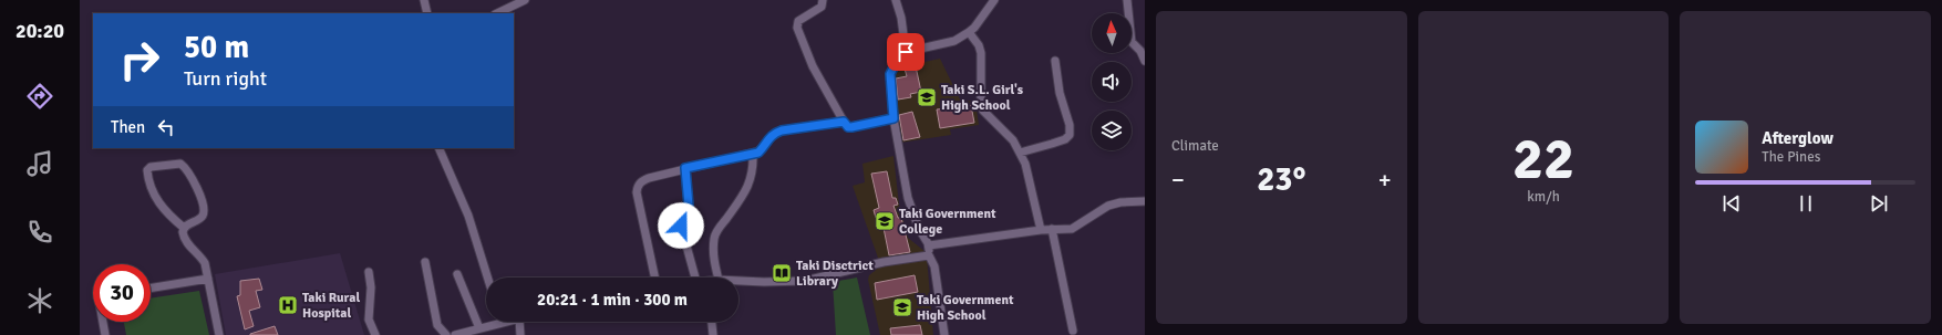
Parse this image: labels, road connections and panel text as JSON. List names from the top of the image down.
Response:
{
  "places": {
    "school or university": ["Taki S.L. Girl's High School", "Taki Government College", "Taki Government High School"],
    "library": ["Taki Disctrict Library"],
    "hospital": ["Taki Rural Hospital"]
  },
  "north": "top",
  "page": {
    "tabs": "20:20",
    "tile": [
      "Climate",
      ["22", "km/h"]
    ],
    "turn": ["50 m", "Turn right"],
    "then": "Then",
    "song": ["Afterglow", "The Pines"],
    "heat": ["−", "23°", "+"],
    "limit": "30",
    "trip": "20:21 · 1 min · 300 m"
  }
}
